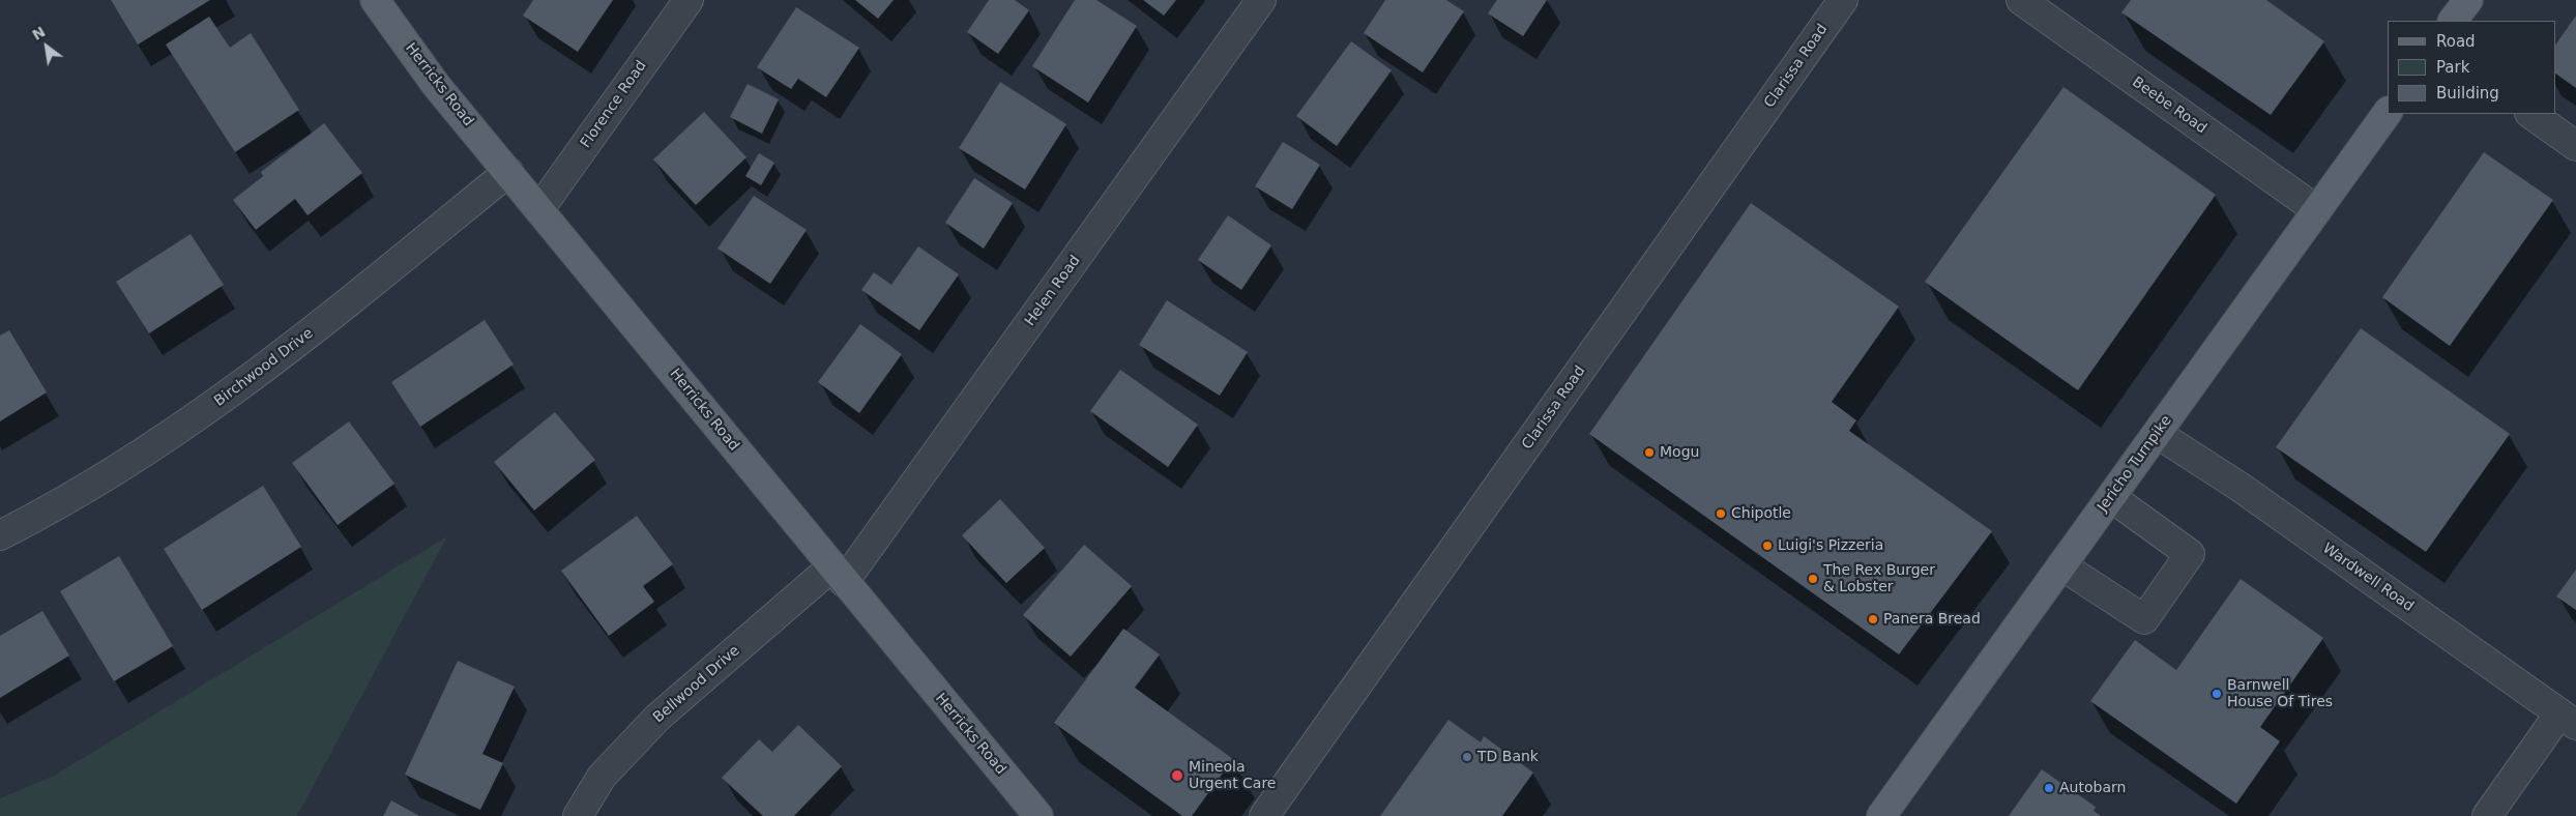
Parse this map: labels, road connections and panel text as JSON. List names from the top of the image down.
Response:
{
  "streets": {
    "main road": ["Herricks Road", "Jericho Turnpike"],
    "street": [
      "Clarissa Road",
      "Florence Road",
      "Beebe Road",
      "Helen Road",
      "Birchwood Drive",
      "Wardwell Road",
      "Bellwood Drive"
    ]
  },
  "crossings": [
    ["Herricks Road", "Florence Road"],
    ["Herricks Road", "Helen Road"],
    ["Herricks Road", "Birchwood Drive"],
    ["Herricks Road", "Bellwood Drive"],
    ["Beebe Road", "Jericho Turnpike"],
    ["Helen Road", "Bellwood Drive"],
    ["Jericho Turnpike", "Wardwell Road"]
  ],
  "places": [
    "Mogu",
    "Chipotle",
    "Luigi's Pizzeria",
    "The Rex Burger & Lobster",
    "Panera Bread",
    "Barnwell House Of Tires",
    "TD Bank",
    "Mineola Urgent Care",
    "Autobarn"
  ],
  "legend": ["Road", "Park", "Building"],
  "north": "top left"
}
